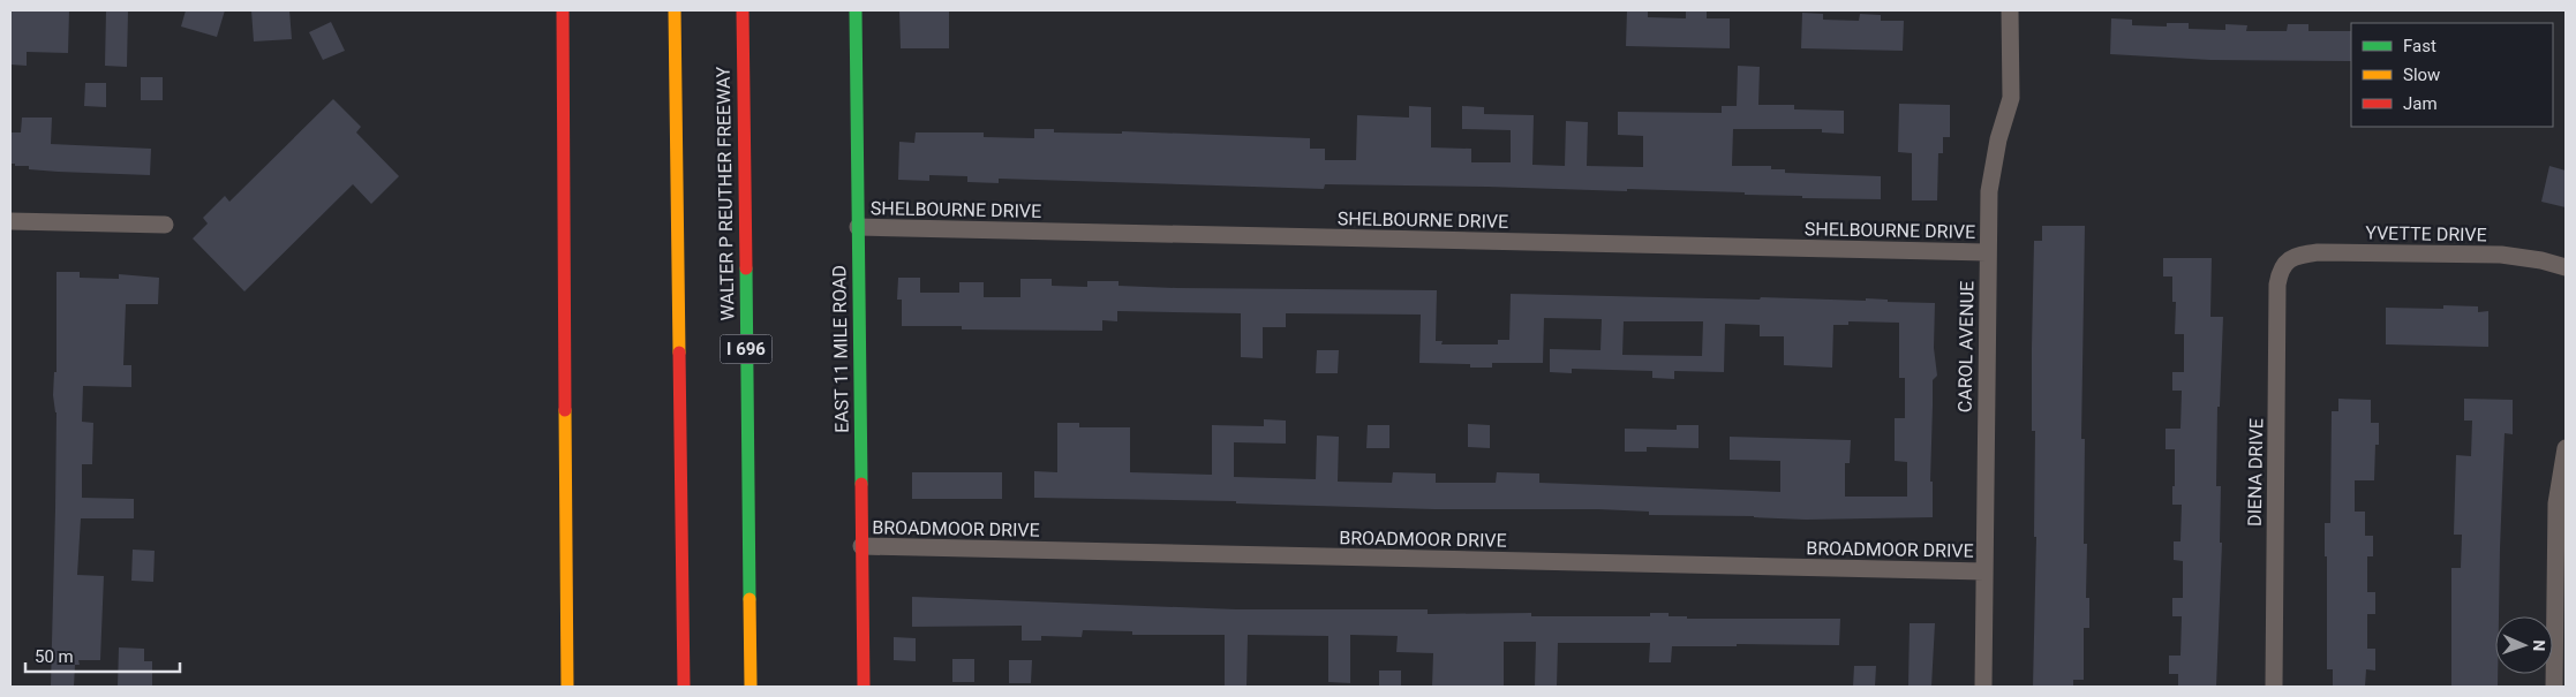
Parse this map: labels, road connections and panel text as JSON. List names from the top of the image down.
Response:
{
  "streets": {
    "main road": ["WALTER P REUTHER FREEWAY", "I 696", "EAST 11 MILE ROAD"],
    "street": [
      "SHELBOURNE DRIVE",
      "YVETTE DRIVE",
      "CAROL AVENUE",
      "DIENA DRIVE",
      "BROADMOOR DRIVE"
    ]
  },
  "crossings": [
    ["SHELBOURNE DRIVE", "CAROL AVENUE"],
    ["SHELBOURNE DRIVE", "EAST 11 MILE ROAD"],
    ["YVETTE DRIVE", "DIENA DRIVE"],
    ["CAROL AVENUE", "BROADMOOR DRIVE"],
    ["EAST 11 MILE ROAD", "BROADMOOR DRIVE"]
  ],
  "legend": ["Fast", "Slow", "Jam"],
  "scale_bar": "50 m",
  "north": "right"
}
